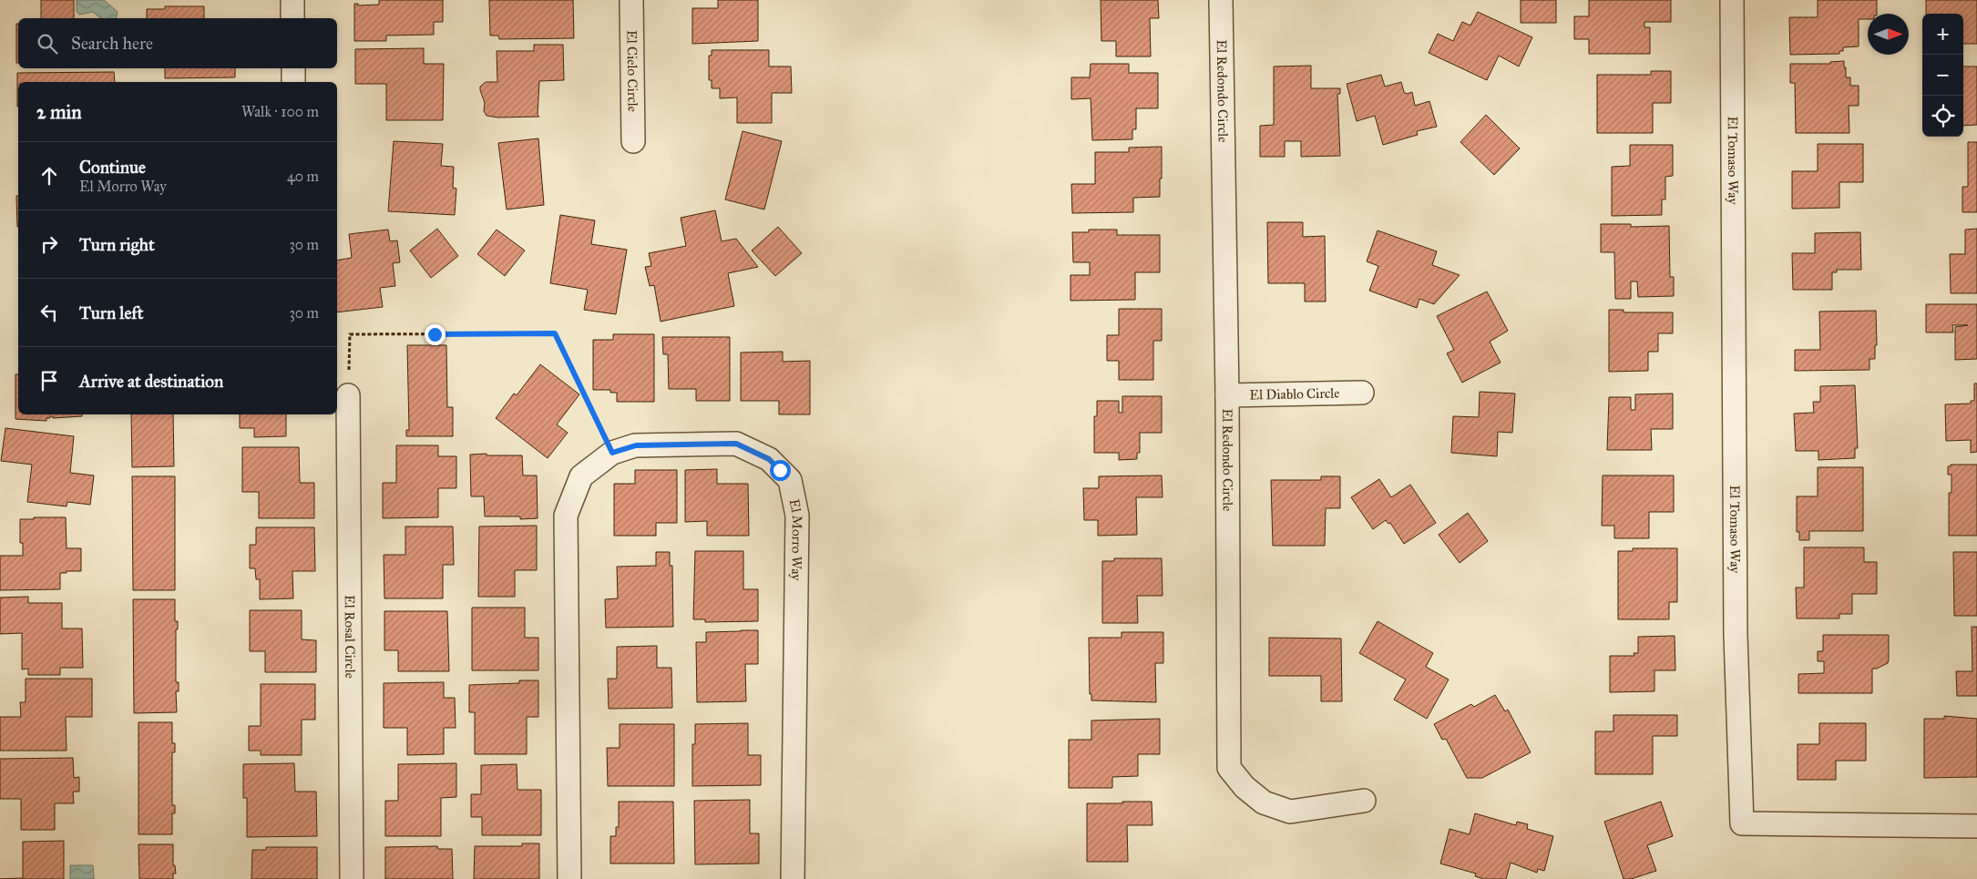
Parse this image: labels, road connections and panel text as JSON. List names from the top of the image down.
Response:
{
  "streets": {
    "street": [
      "El Cielo Circle",
      "El Redondo Circle",
      "El Tomaso Way",
      "El Diablo Circle",
      "El Morro Way",
      "El Rosal Circle"
    ]
  },
  "crossings": [
    ["El Redondo Circle", "El Diablo Circle"]
  ],
  "north": "right",
  "page": {
    "map_buttons": ["+", "−"],
    "search": "Search here",
    "heading": ["2 min", "Walk · 100 m"],
    "list": [
      ["Continue", "El Morro Way", "40 m"],
      ["Turn right", "30 m"],
      ["Turn left", "30 m"],
      "Arrive at destination"
    ]
  }
}
